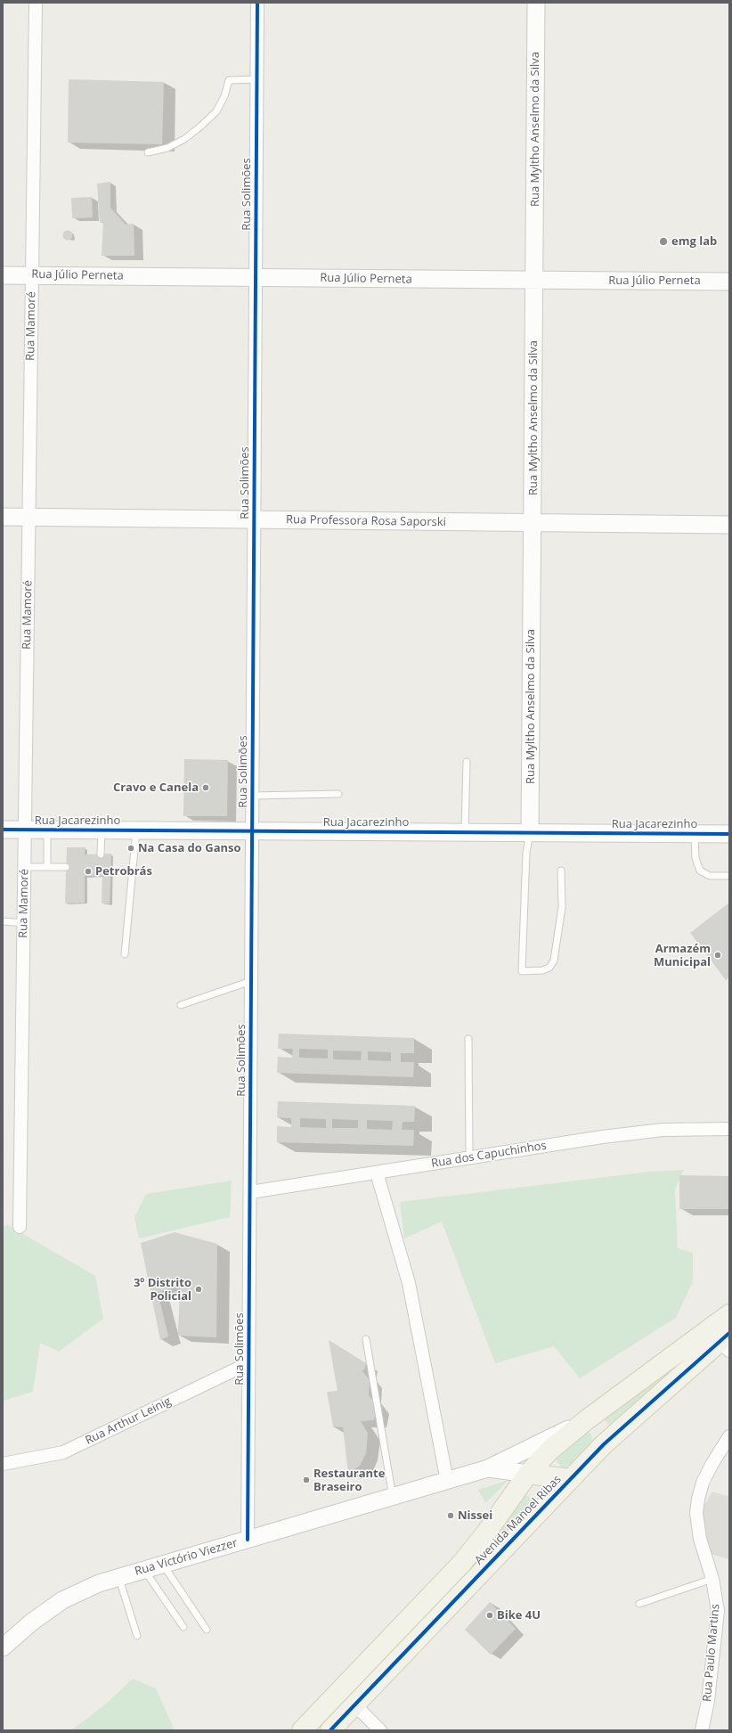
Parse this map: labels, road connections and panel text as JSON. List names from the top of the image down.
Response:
{
  "streets": {
    "main road": ["Avenida Manoel Ribas"],
    "street": [
      "Rua Myltho Anselmo da Silva",
      "Rua Solimões",
      "Rua Júlio Perneta",
      "Rua Mamoré",
      "Rua Professora Rosa Saporski",
      "Rua Jacarezinho",
      "Rua dos Capuchinhos",
      "Rua Arthur Leinig",
      "Rua Victório Viezzer",
      "Rua Paulo Martins"
    ]
  },
  "crossings": [
    ["Rua Myltho Anselmo da Silva", "Rua Júlio Perneta"],
    ["Rua Myltho Anselmo da Silva", "Rua Professora Rosa Saporski"],
    ["Rua Myltho Anselmo da Silva", "Rua Jacarezinho"],
    ["Rua Solimões", "Rua Júlio Perneta"],
    ["Rua Solimões", "Rua Professora Rosa Saporski"],
    ["Rua Solimões", "Rua Jacarezinho"],
    ["Rua Solimões", "Rua dos Capuchinhos"],
    ["Rua Solimões", "Rua Arthur Leinig"],
    ["Rua Solimões", "Rua Victório Viezzer"],
    ["Rua Júlio Perneta", "Rua Mamoré"],
    ["Rua Mamoré", "Rua Professora Rosa Saporski"],
    ["Rua Mamoré", "Rua Jacarezinho"],
    ["Avenida Manoel Ribas", "Rua Victório Viezzer"]
  ],
  "places": [
    "emg lab",
    "Cravo e Canela",
    "Na Casa do Ganso",
    "Petrobrás",
    "Armazém Municipal",
    "3º Distrito Policial",
    "Restaurante Braseiro",
    "Nissei",
    "Bike 4U"
  ]
}
